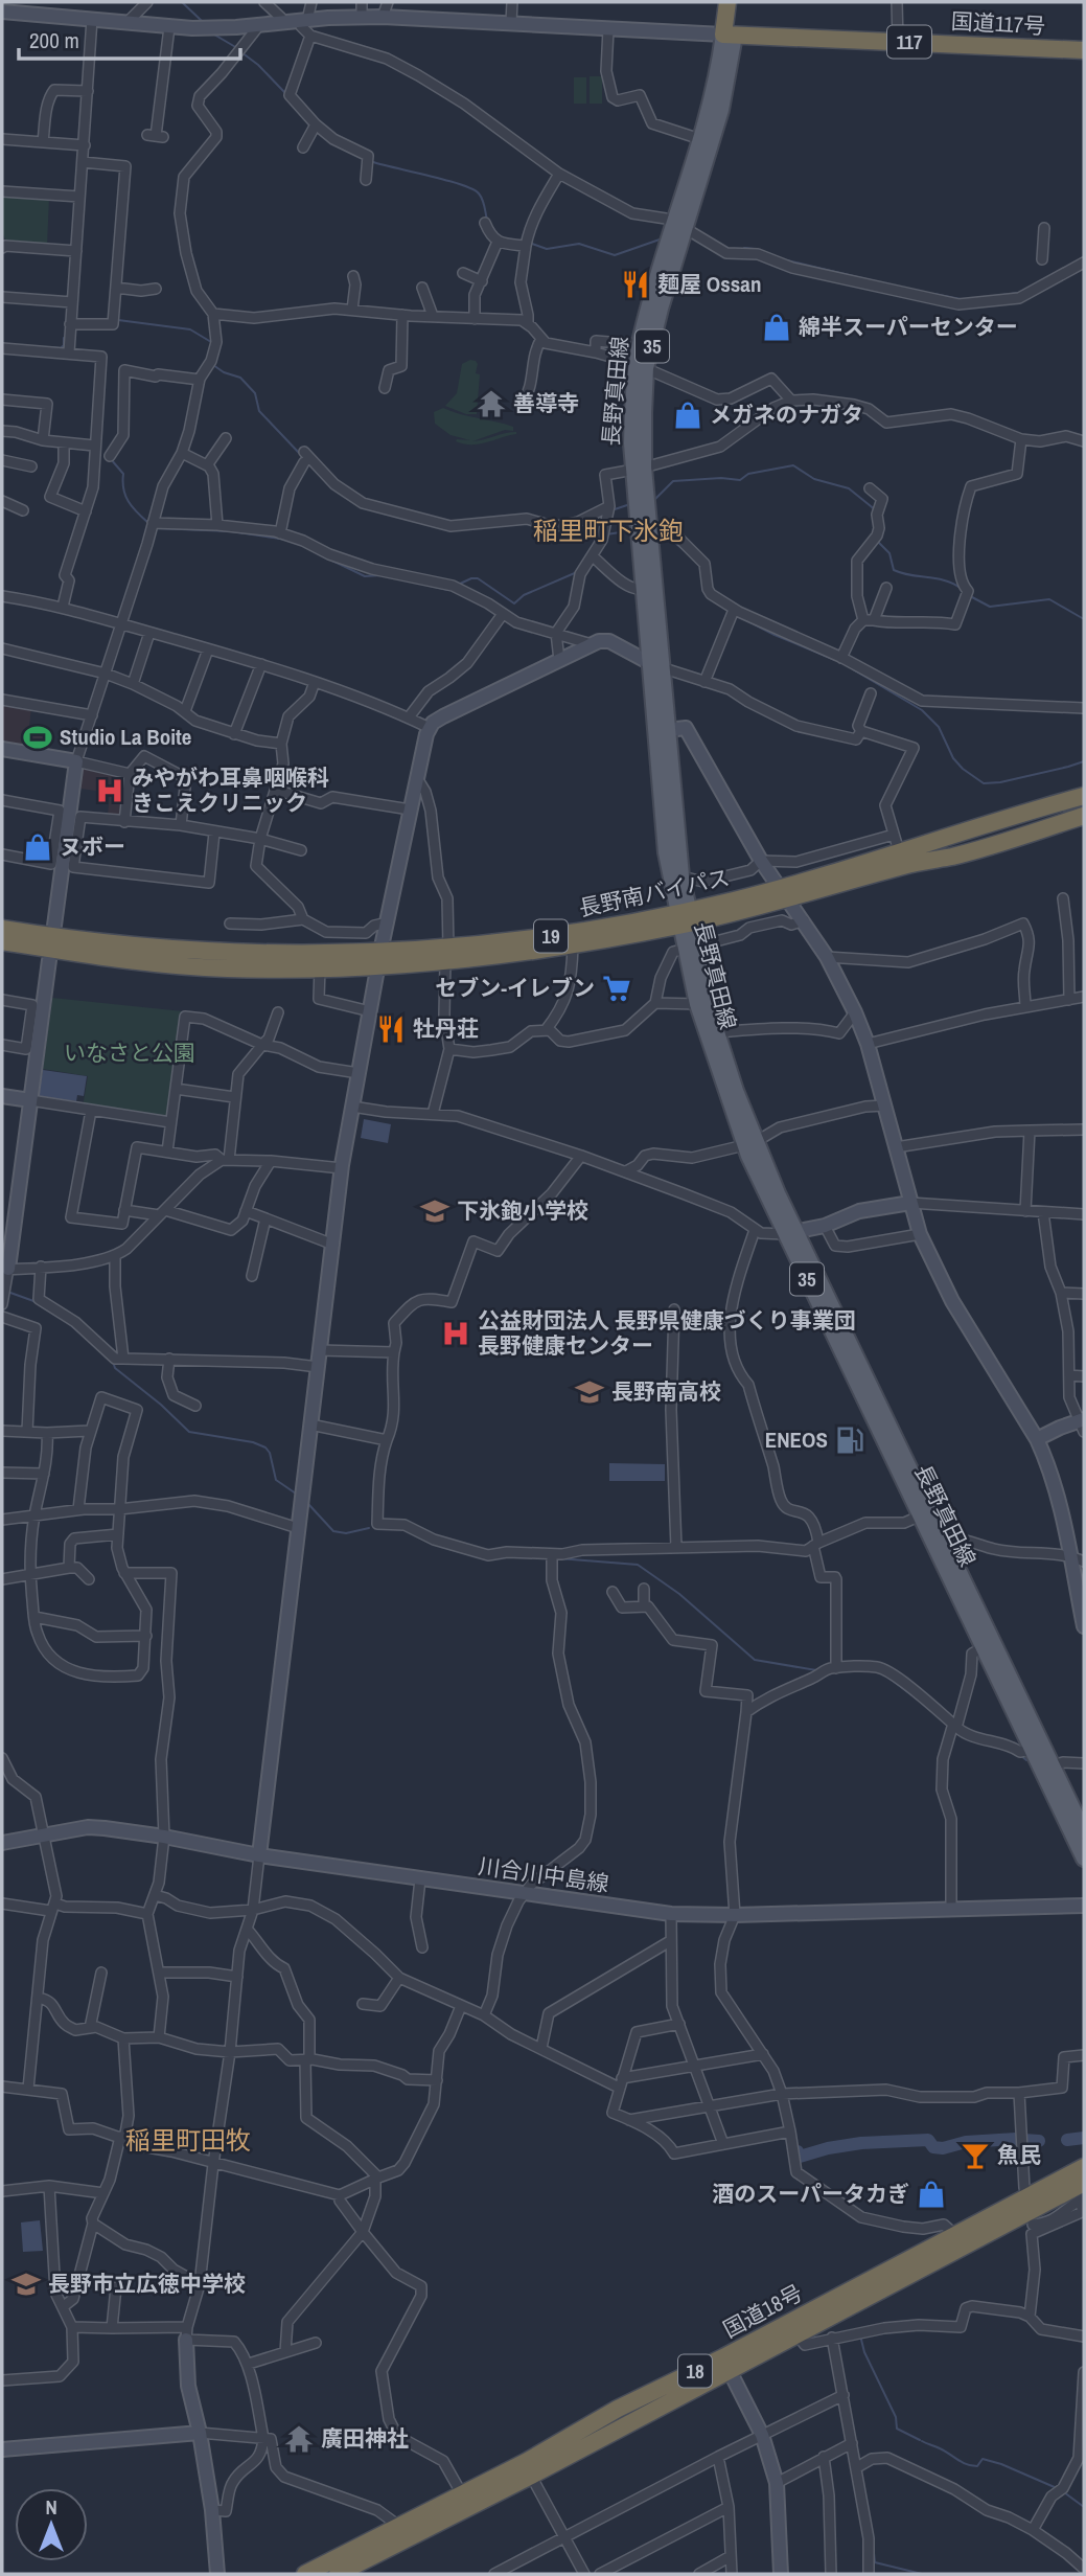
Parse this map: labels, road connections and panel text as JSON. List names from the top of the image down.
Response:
{
  "streets": {
    "highway": [
      "国道117号",
      "117",
      "長野南バイパス",
      "19",
      "国道18号",
      "18"
    ],
    "main road": ["35", "長野真田線"],
    "street": ["川合川中島線"]
  },
  "crossings": [
    ["国道117号", "長野真田線"],
    ["長野真田線", "長野南バイパス"]
  ],
  "districts": ["稲里町下氷鉋", "稲里町田牧"],
  "parks": ["いなさと公園"],
  "places": {
    "restaurant": ["麺屋 Ossan", "牡丹荘"],
    "shop": [
      "綿半スーパーセンター",
      "メガネのナガタ",
      "ヌボー",
      "酒のスーパータカぎ"
    ],
    "temple": ["善導寺", "廣田神社"],
    "sports": ["Studio La Boite"],
    "hospital": ["みやがわ耳鼻咽喉科 きこえクリニック", "公益財団法人 長野県健康づくり事業団 長野健康センター"],
    "supermarket": ["セブン-イレブン"],
    "school or university": ["下氷鉋小学校", "長野南高校", "長野市立広徳中学校"],
    "fuel station": ["ENEOS"],
    "bar": ["魚民"]
  },
  "scale_bar": "200 m",
  "north": "top"
}
